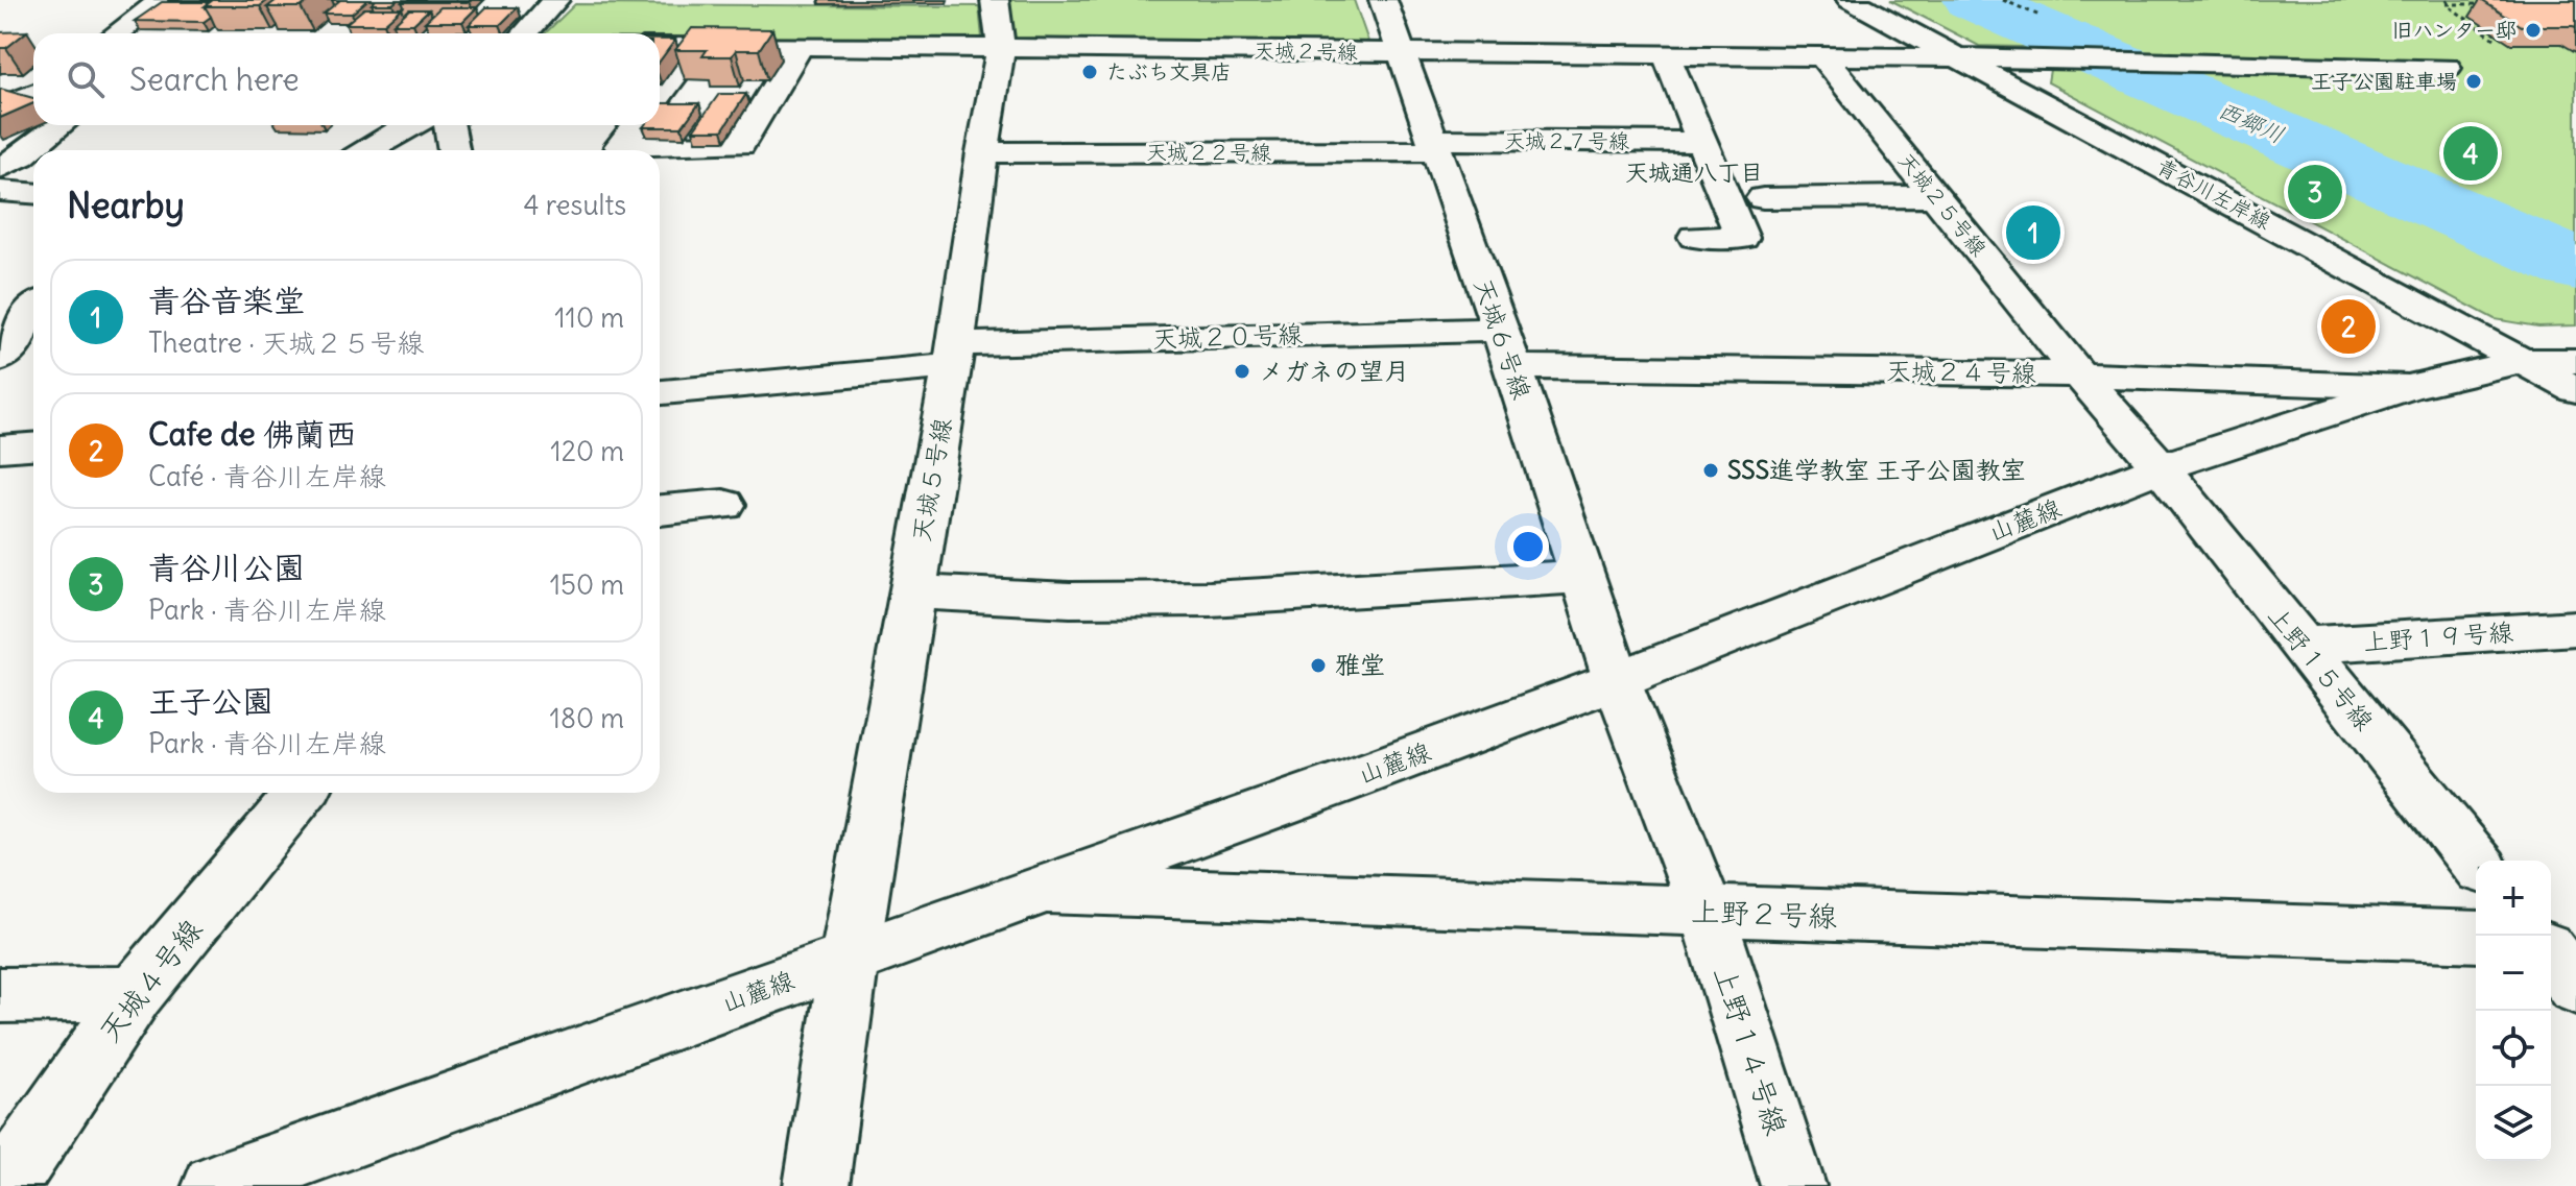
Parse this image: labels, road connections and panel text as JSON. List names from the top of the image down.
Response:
{
  "streets": {
    "street": [
      "天城２号線",
      "天城２７号線",
      "天城２２号線",
      "青谷川左岸線",
      "天城２５号線",
      "天城２０号線",
      "天城６号線",
      "天城２４号線",
      "天城５号線",
      "山麓線",
      "上野１９号線",
      "上野１５号線",
      "上野２号線",
      "天城４号線",
      "上野１４号線"
    ]
  },
  "crossings": [
    ["天城２号線", "青谷川左岸線"],
    ["天城２号線", "天城２５号線"],
    ["天城２号線", "天城６号線"],
    ["天城２号線", "天城５号線"],
    ["天城２７号線", "天城２２号線"],
    ["天城２７号線", "天城６号線"],
    ["天城２２号線", "天城６号線"],
    ["天城２２号線", "天城５号線"],
    ["青谷川左岸線", "山麓線"],
    ["天城２５号線", "天城２４号線"],
    ["天城２５号線", "山麓線"],
    ["天城２５号線", "上野１５号線"],
    ["天城２０号線", "天城６号線"],
    ["天城２０号線", "天城５号線"],
    ["天城６号線", "天城２４号線"],
    ["天城６号線", "山麓線"],
    ["天城６号線", "上野１４号線"],
    ["天城２４号線", "山麓線"],
    ["天城５号線", "山麓線"],
    ["山麓線", "上野１５号線"],
    ["山麓線", "上野２号線"],
    ["山麓線", "上野１４号線"],
    ["上野１９号線", "上野１５号線"],
    ["上野２号線", "上野１４号線"]
  ],
  "districts": ["天城通八丁目"],
  "water": ["西郷川"],
  "places": [
    "旧ハンター邸",
    "たぶち文具店",
    "王子公園駐車場",
    "メガネの望月",
    "SSS進学教室 王子公園教室",
    "雅堂"
  ],
  "page": {
    "search": "Search here",
    "pins": [
      "4",
      "3",
      "1",
      "2"
    ],
    "heading": ["Nearby", "4 results"],
    "list": [
      {
        "mark": "1",
        "name": "青谷音楽堂",
        "note": "Theatre · 天城２５号線",
        "value": "110 m"
      },
      {
        "mark": "2",
        "name": "Cafe de 佛蘭西",
        "note": "Café · 青谷川左岸線",
        "value": "120 m"
      },
      {
        "mark": "3",
        "name": "青谷川公園",
        "note": "Park · 青谷川左岸線",
        "value": "150 m"
      },
      {
        "mark": "4",
        "name": "王子公園",
        "note": "Park · 青谷川左岸線",
        "value": "180 m"
      }
    ],
    "map_buttons": ["+", "−"]
  }
}
